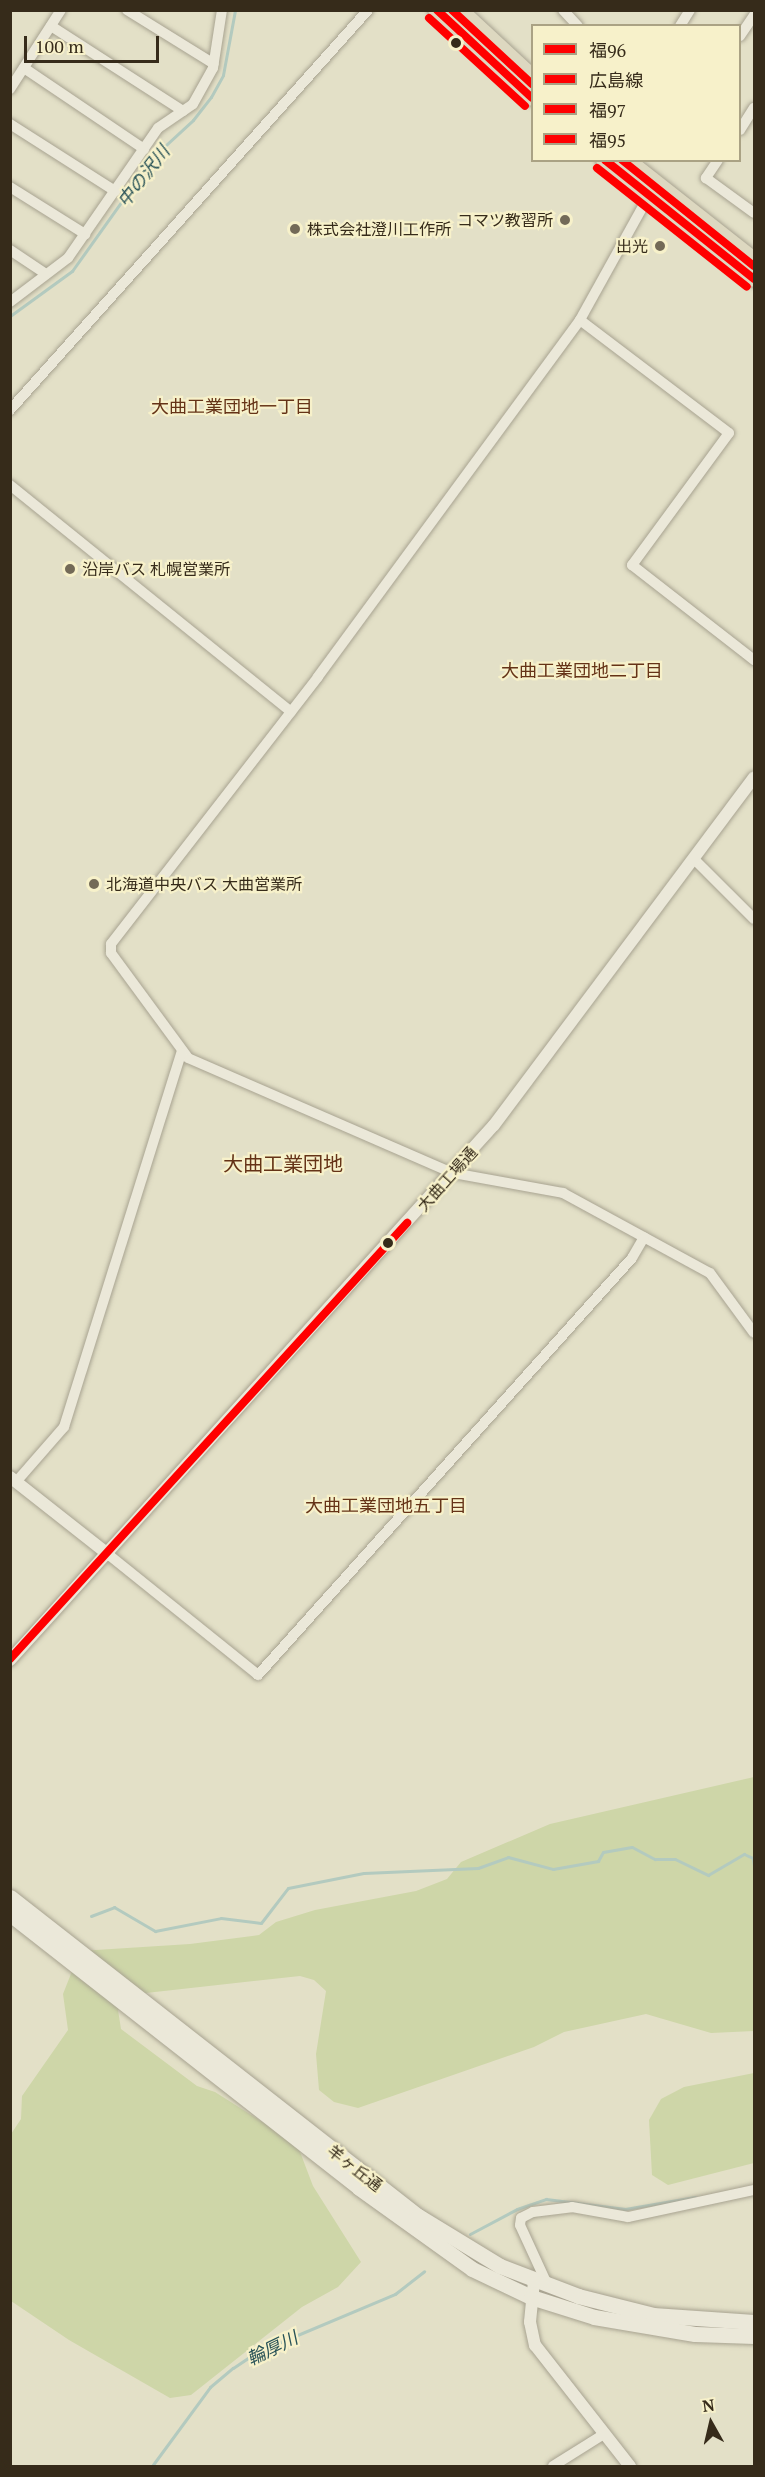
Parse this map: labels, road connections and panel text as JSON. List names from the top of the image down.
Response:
{
  "streets": {
    "main road": ["羊ヶ丘通"],
    "street": ["大曲工場通"]
  },
  "districts": [
    "大曲工業団地一丁目",
    "大曲工業団地二丁目",
    "大曲工業団地",
    "大曲工業団地五丁目"
  ],
  "water": ["中の沢川", "輪厚川"],
  "places": [
    "コマツ教習所",
    "株式会社澄川工作所",
    "出光",
    "沿岸バス 札幌営業所",
    "北海道中央バス 大曲営業所"
  ],
  "lines": [
    "transit line 福96",
    "transit line 福97",
    "transit line 広島線",
    "transit line 福95"
  ],
  "legend": [
    "福96",
    "広島線",
    "福97",
    "福95"
  ],
  "scale_bar": "100 m",
  "north": "top"
}
